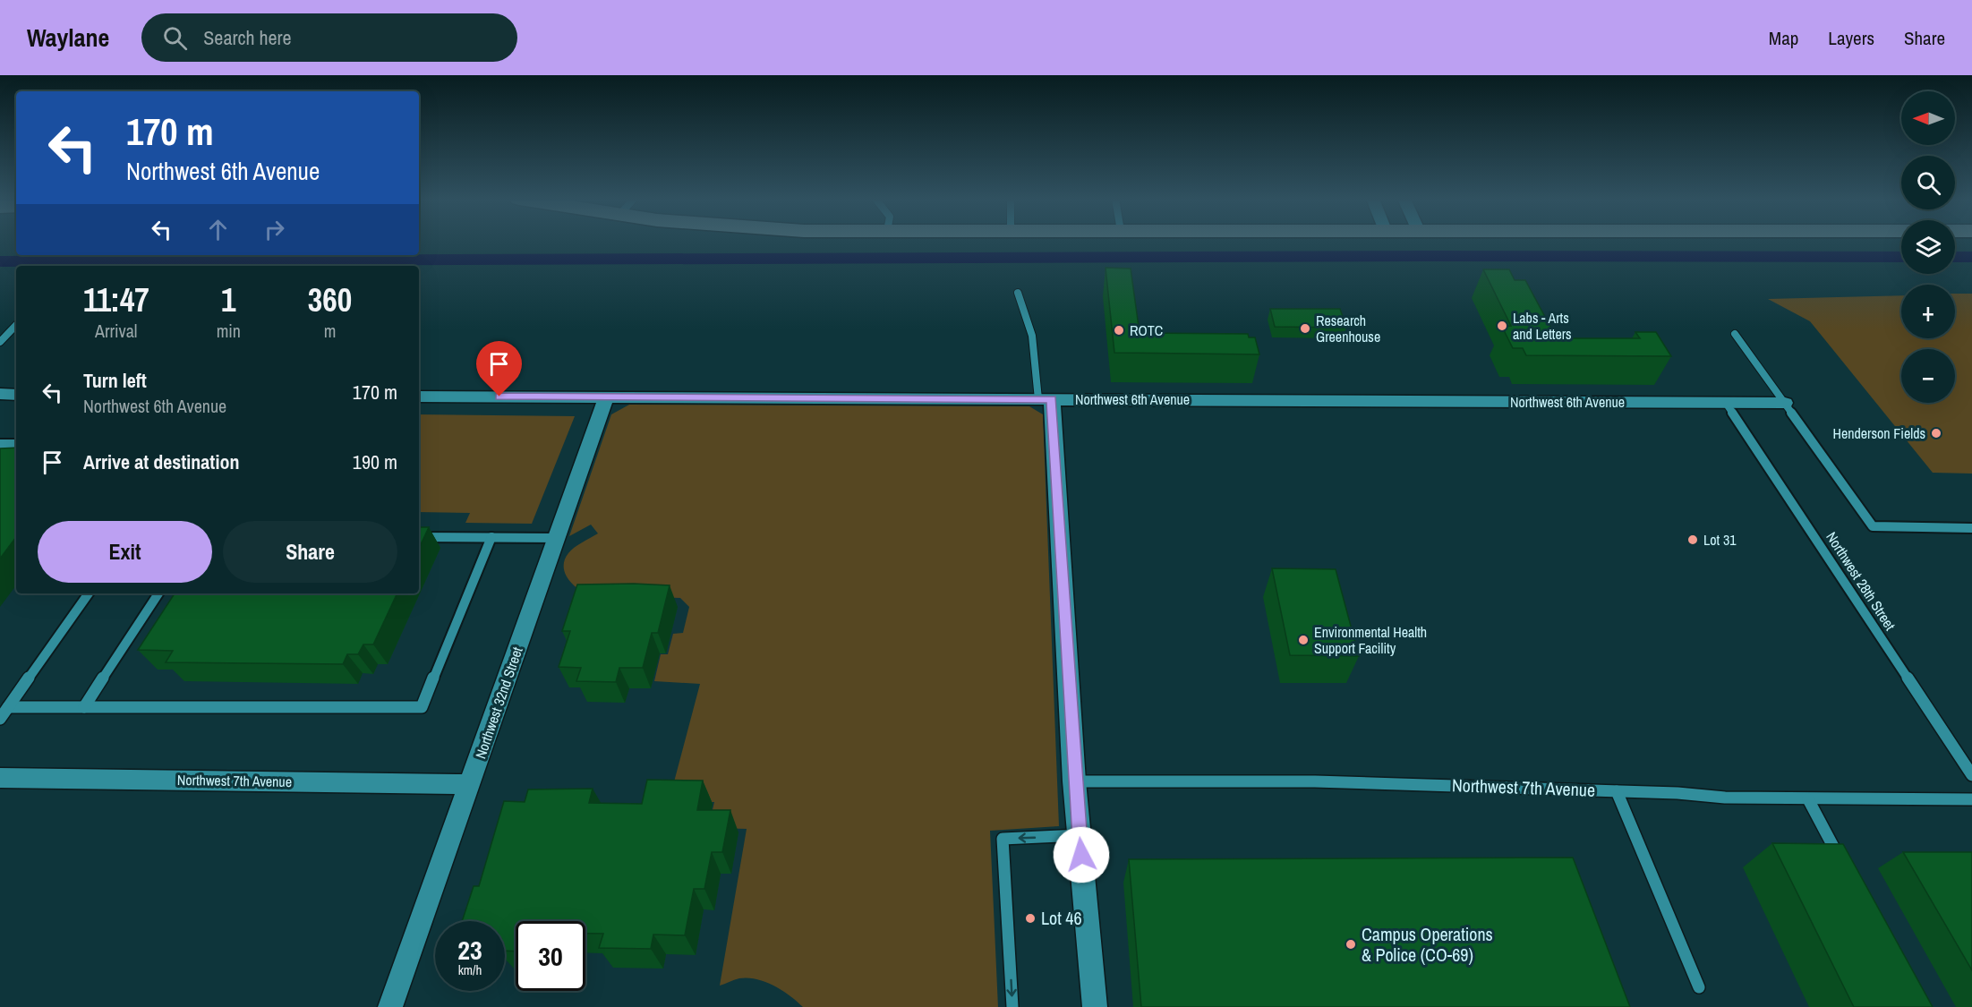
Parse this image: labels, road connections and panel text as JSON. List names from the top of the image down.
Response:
{
  "streets": {
    "street": ["Northwest 6th Avenue", "Northwest 32nd Street", "Northwest 7th Avenue"],
    "lane": ["Northwest 28th Street"]
  },
  "crossings": [
    ["Northwest 6th Avenue", "Northwest 28th Street"],
    ["Northwest 6th Avenue", "Northwest 32nd Street"],
    ["Northwest 32nd Street", "Northwest 7th Avenue"]
  ],
  "places": [
    "Labs - Arts and Letters",
    "Research Greenhouse",
    "ROTC",
    "Henderson Fields",
    "Lot 31",
    "Environmental Health Support Facility",
    "Lot 46",
    "Campus Operations & Police (CO-69)"
  ],
  "north": "left",
  "page": {
    "header": "Waylane",
    "search": "Search here",
    "nav": ["Map", "Layers", "Share"],
    "map_buttons": ["+", "−"],
    "turn": ["170 m", "Northwest 6th Avenue"],
    "eta": [
      "11:47",
      "Arrival",
      "1",
      "min",
      "360",
      "m"
    ],
    "list": [
      {
        "name": "Turn left",
        "note": "Northwest 6th Avenue",
        "value": "170 m"
      },
      {
        "name": "Arrive at destination",
        "value": "190 m"
      }
    ],
    "buttons": ["Exit", "Share"],
    "speed": "23 km/h",
    "limit": "30"
  }
}
